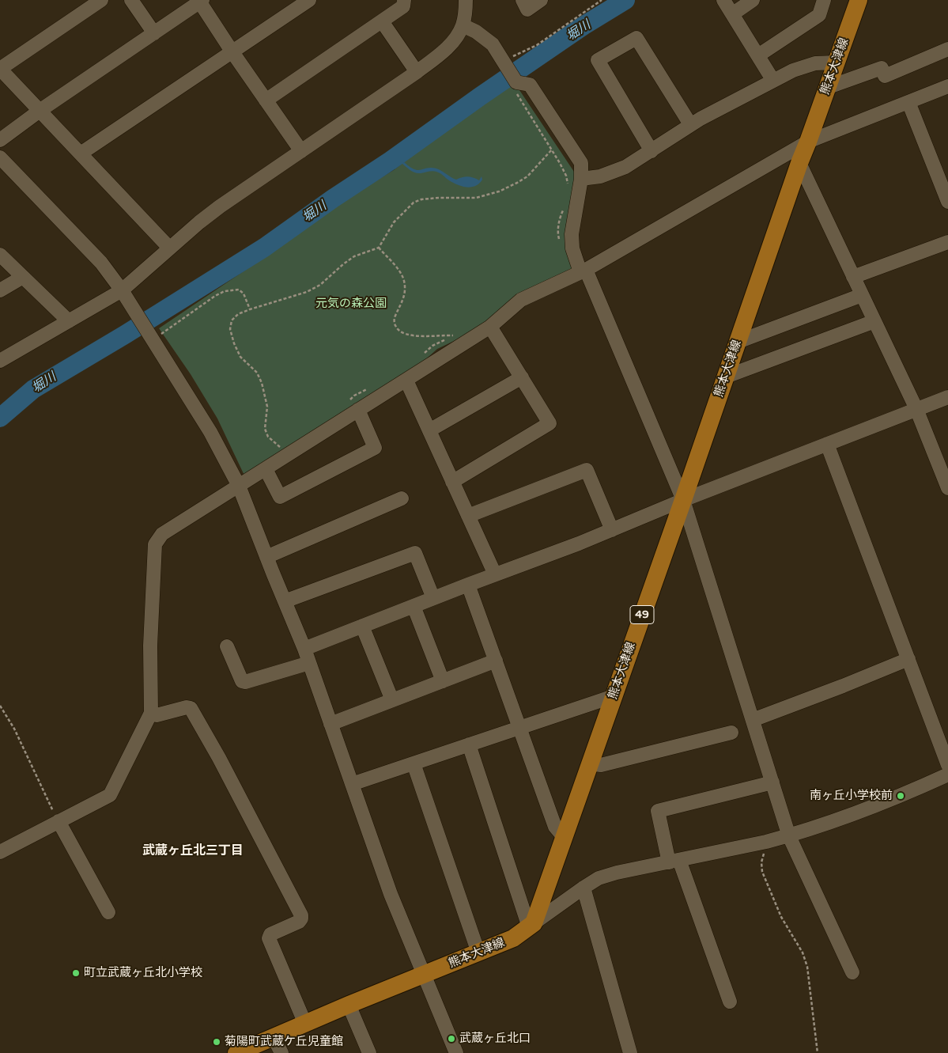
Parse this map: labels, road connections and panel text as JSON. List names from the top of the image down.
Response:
{
  "streets": {
    "main road": ["熊本大津線", "49"]
  },
  "districts": ["武蔵ヶ丘北三丁目"],
  "water": ["堀川"],
  "parks": ["元気の森公園"],
  "places": [
    "南ヶ丘小学校前",
    "町立武蔵ヶ丘北小学校",
    "武蔵ヶ丘北口",
    "菊陽町武蔵ケ丘児童館"
  ]
}
